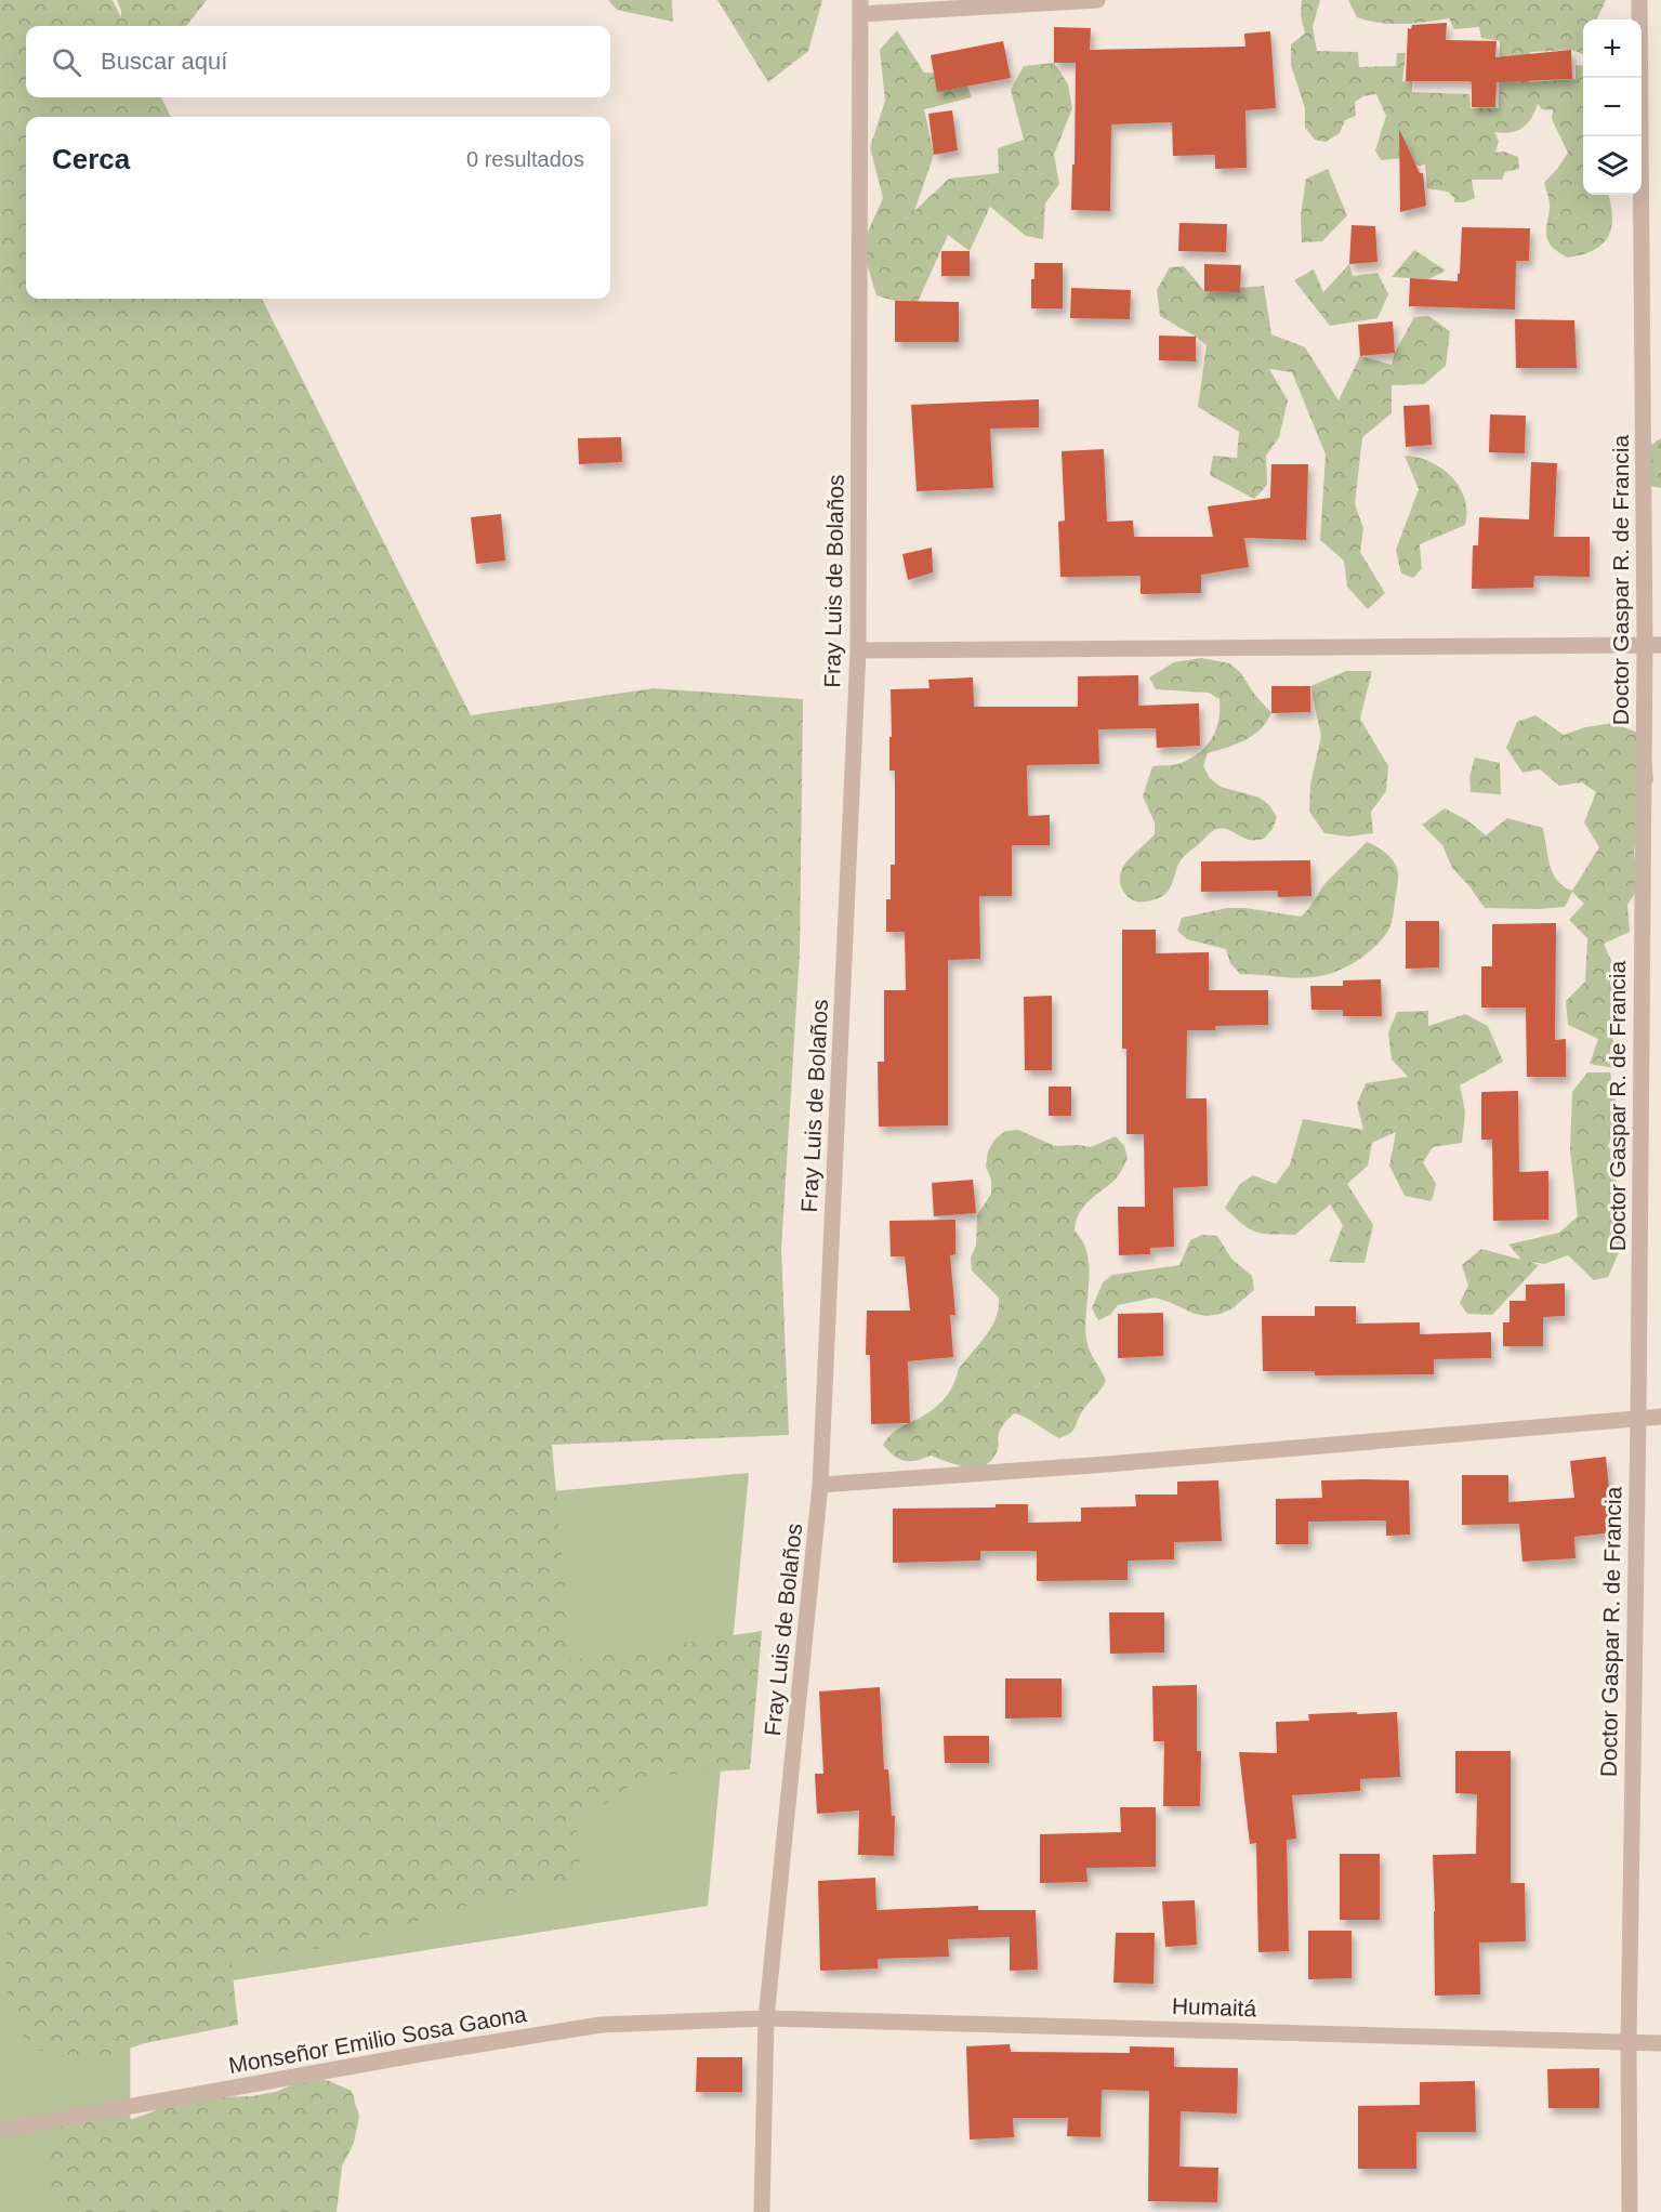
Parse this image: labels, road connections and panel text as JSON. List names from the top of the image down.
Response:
{
  "streets": {
    "street": [
      "Doctor Gaspar R. de Francia",
      "Fray Luis de Bolaños",
      "Humaitá",
      "Monseñor Emilio Sosa Gaona"
    ]
  },
  "crossings": [
    ["Doctor Gaspar R. de Francia", "Humaitá"],
    ["Fray Luis de Bolaños", "Humaitá"],
    ["Fray Luis de Bolaños", "Monseñor Emilio Sosa Gaona"],
    ["Humaitá", "Monseñor Emilio Sosa Gaona"]
  ],
  "page": {
    "map_buttons": ["+", "−"],
    "search": "Buscar aquí",
    "heading": ["Cerca", "0 resultados"]
  }
}
